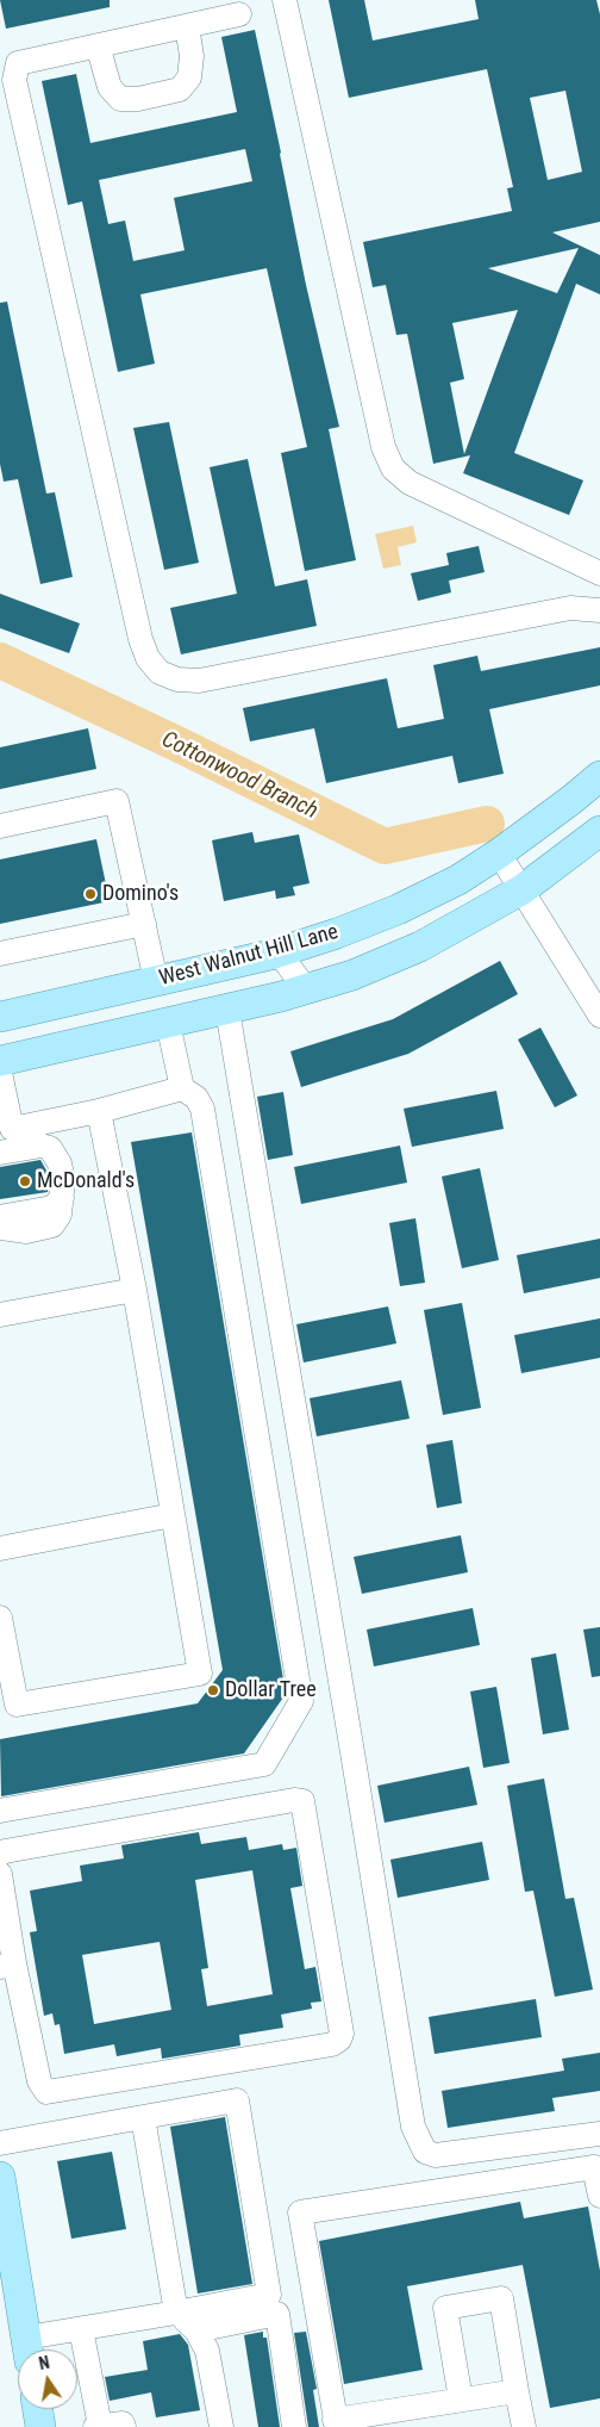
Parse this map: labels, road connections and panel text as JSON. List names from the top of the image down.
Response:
{
  "streets": {
    "main road": ["West Walnut Hill Lane"]
  },
  "water": ["Cottonwood Branch"],
  "places": ["Domino's", "McDonald's", "Dollar Tree"],
  "north": "top"
}
